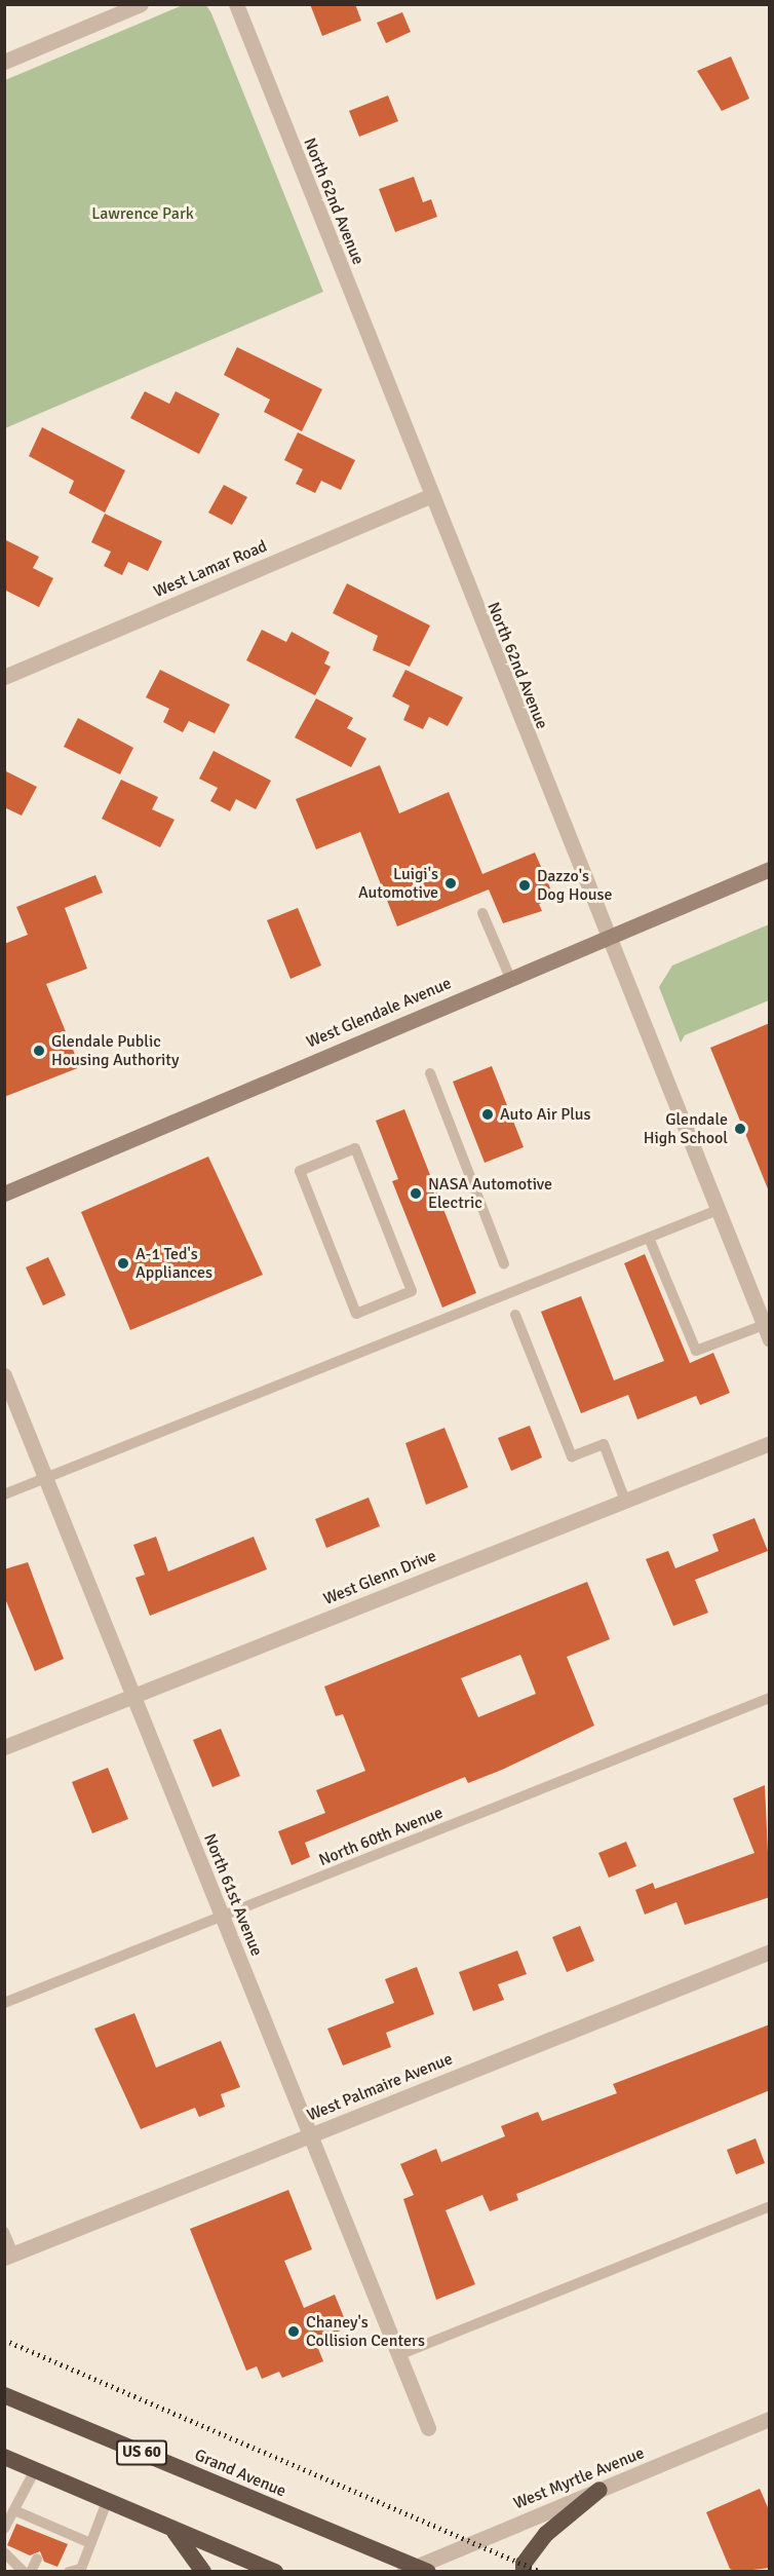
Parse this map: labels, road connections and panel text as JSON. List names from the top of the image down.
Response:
{
  "streets": {
    "highway": ["US 60", "Grand Avenue"],
    "main road": ["West Glendale Avenue"],
    "street": [
      "North 62nd Avenue",
      "West Lamar Road",
      "West Glenn Drive",
      "North 61st Avenue",
      "West Palmaire Avenue",
      "West Myrtle Avenue"
    ],
    "lane": ["North 60th Avenue"]
  },
  "crossings": [
    ["North 62nd Avenue", "West Lamar Road"],
    ["North 62nd Avenue", "West Glendale Avenue"],
    ["West Glenn Drive", "North 61st Avenue"],
    ["North 60th Avenue", "North 61st Avenue"],
    ["North 61st Avenue", "West Palmaire Avenue"],
    ["Grand Avenue", "West Myrtle Avenue"]
  ],
  "parks": ["Lawrence Park"],
  "places": [
    "Luigi's Automotive",
    "Dazzo's Dog House",
    "Glendale Public Housing Authority",
    "Auto Air Plus",
    "Glendale High School",
    "NASA Automotive Electric",
    "A-1 Ted's Appliances",
    "Chaney's Collision Centers"
  ]
}
